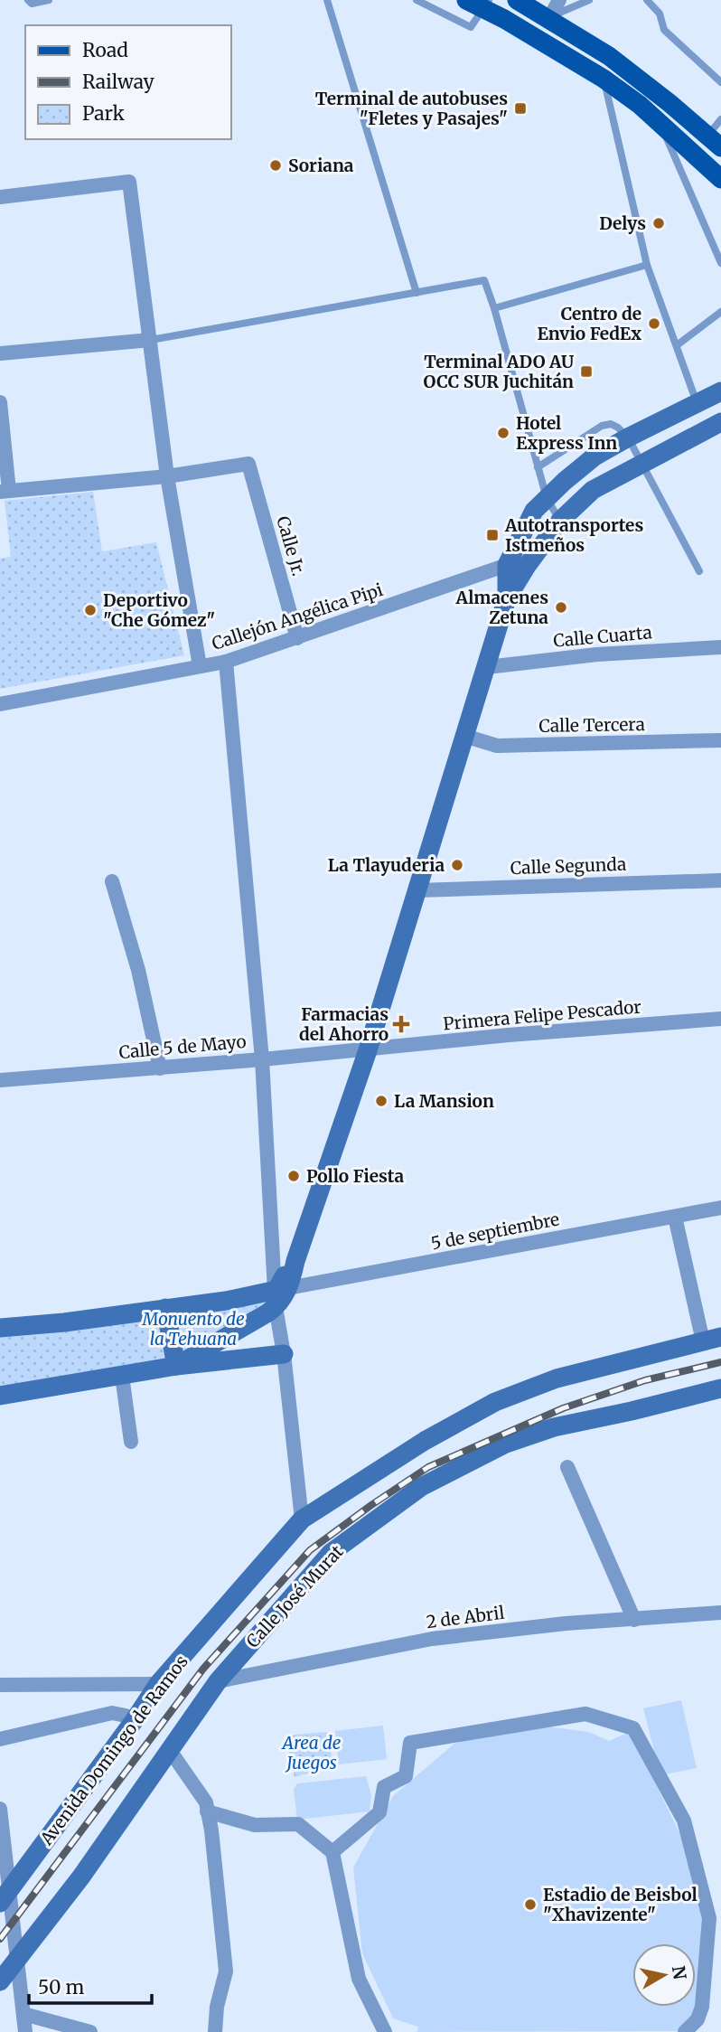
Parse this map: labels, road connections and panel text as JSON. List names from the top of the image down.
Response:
{
  "streets": {
    "street": [
      "Calle Jr.",
      "Callejón Angélica Pipi",
      "Calle Cuarta",
      "Calle Tercera",
      "Calle Segunda",
      "Primera Felipe Pescador",
      "Calle 5 de Mayo",
      "5 de septiembre",
      "Calle José Murat",
      "2 de Abril",
      "Avenida Domingo de Ramos"
    ]
  },
  "crossings": [
    ["Calle Jr.", "Callejón Angélica Pipi"],
    ["Primera Felipe Pescador", "Calle 5 de Mayo"],
    ["Calle José Murat", "2 de Abril"]
  ],
  "parks": ["Monuento de la Tehuana", "Area de Juegos"],
  "places": {
    "transit": ["Terminal de autobuses \"Fletes y Pasajes\"", "Terminal ADO AU OCC SUR Juchitán", "Autotransportes Istmeños"],
    "other": [
      "Soriana",
      "Delys",
      "Centro de Envio FedEx",
      "Hotel Express Inn",
      "Almacenes Zetuna",
      "Deportivo \"Che Gómez\"",
      "La Tlayuderia",
      "La Mansion",
      "Pollo Fiesta",
      "Estadio de Beisbol \"Xhavizente\""
    ],
    "health": ["Farmacias del Ahorro"]
  },
  "legend": ["Road", "Railway", "Park"],
  "scale_bar": "50 m",
  "north": "right"
}
